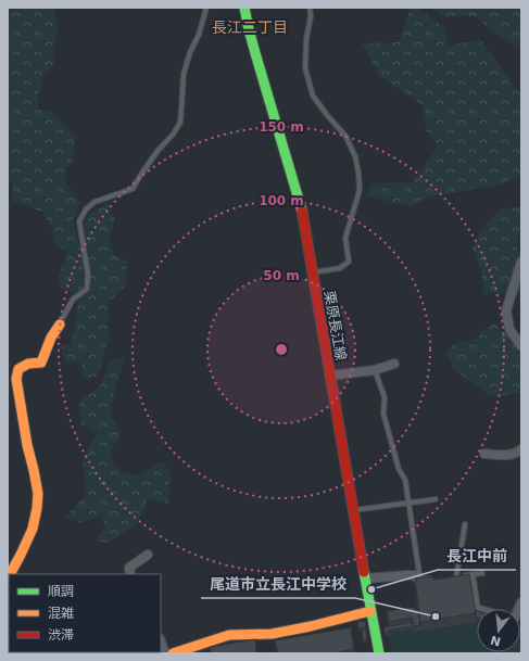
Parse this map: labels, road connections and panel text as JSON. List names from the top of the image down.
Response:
{
  "streets": {
    "main road": ["栗原長江線"]
  },
  "districts": ["長江二丁目"],
  "places": ["長江中前", "尾道市立長江中学校"],
  "legend": ["順調", "混雑", "渋滞"],
  "north": "bottom",
  "rings": ["150 m", "100 m", "50 m"]
}
